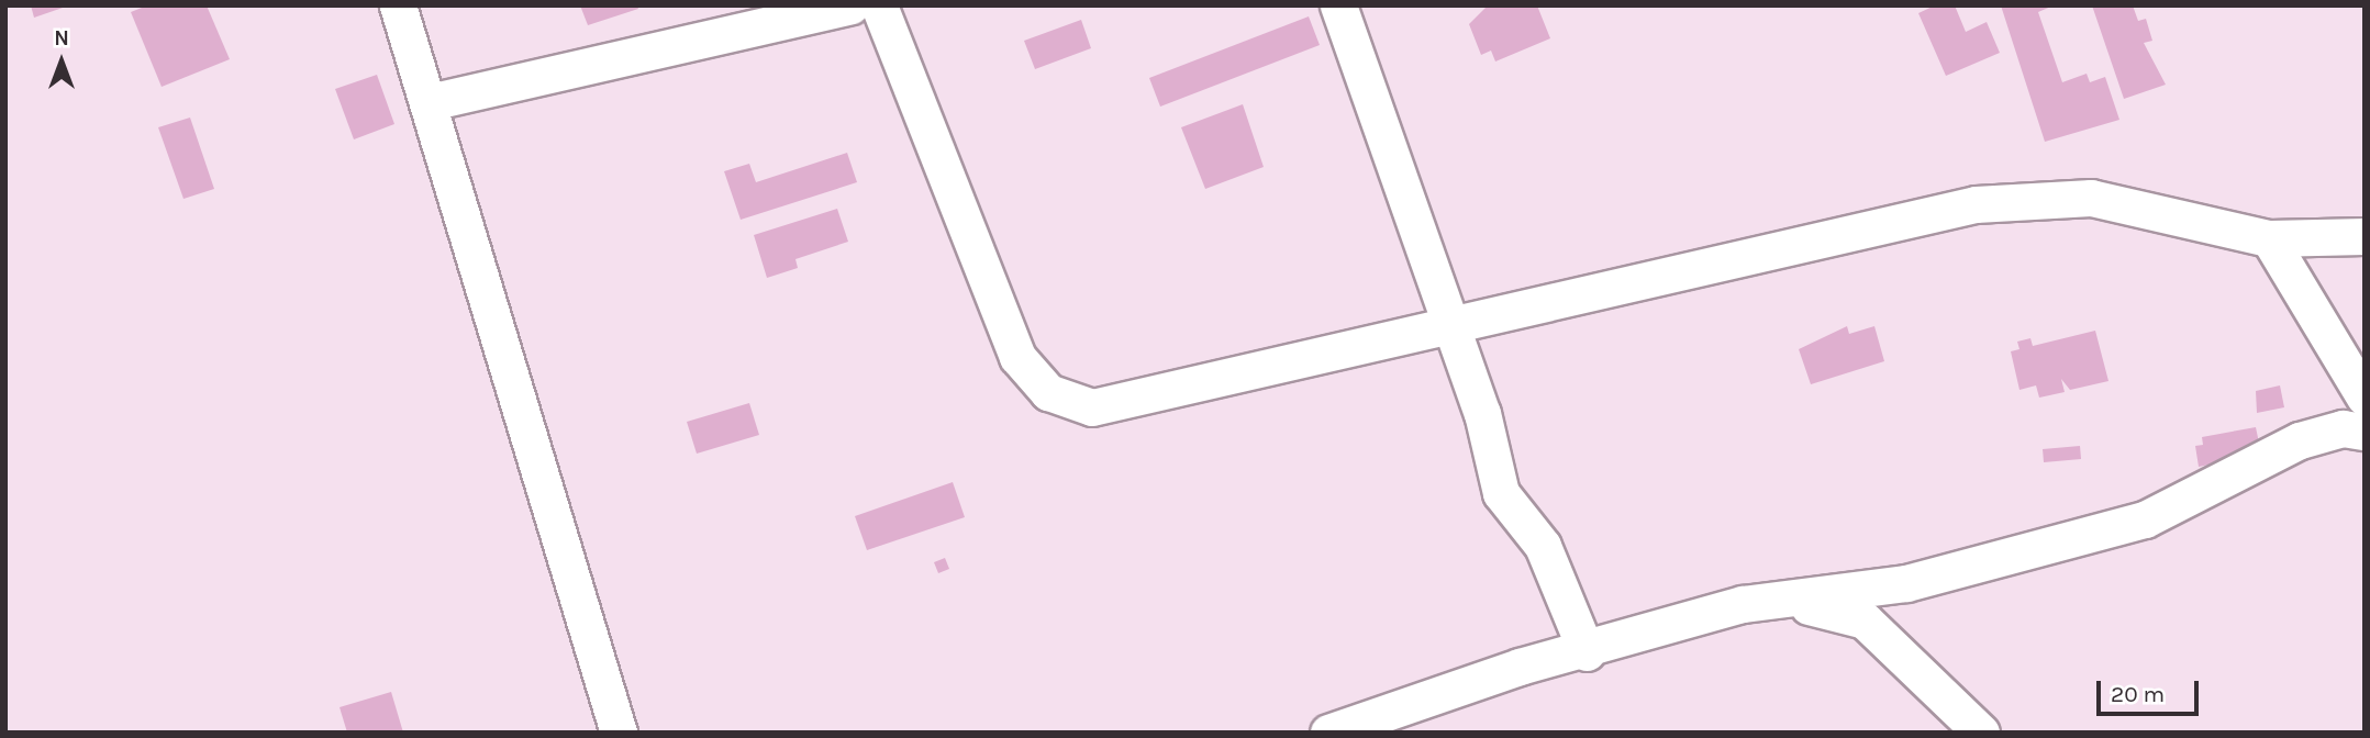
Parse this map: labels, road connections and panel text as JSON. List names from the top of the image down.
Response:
{
  "scale_bar": "20 m",
  "north": "top"
}
